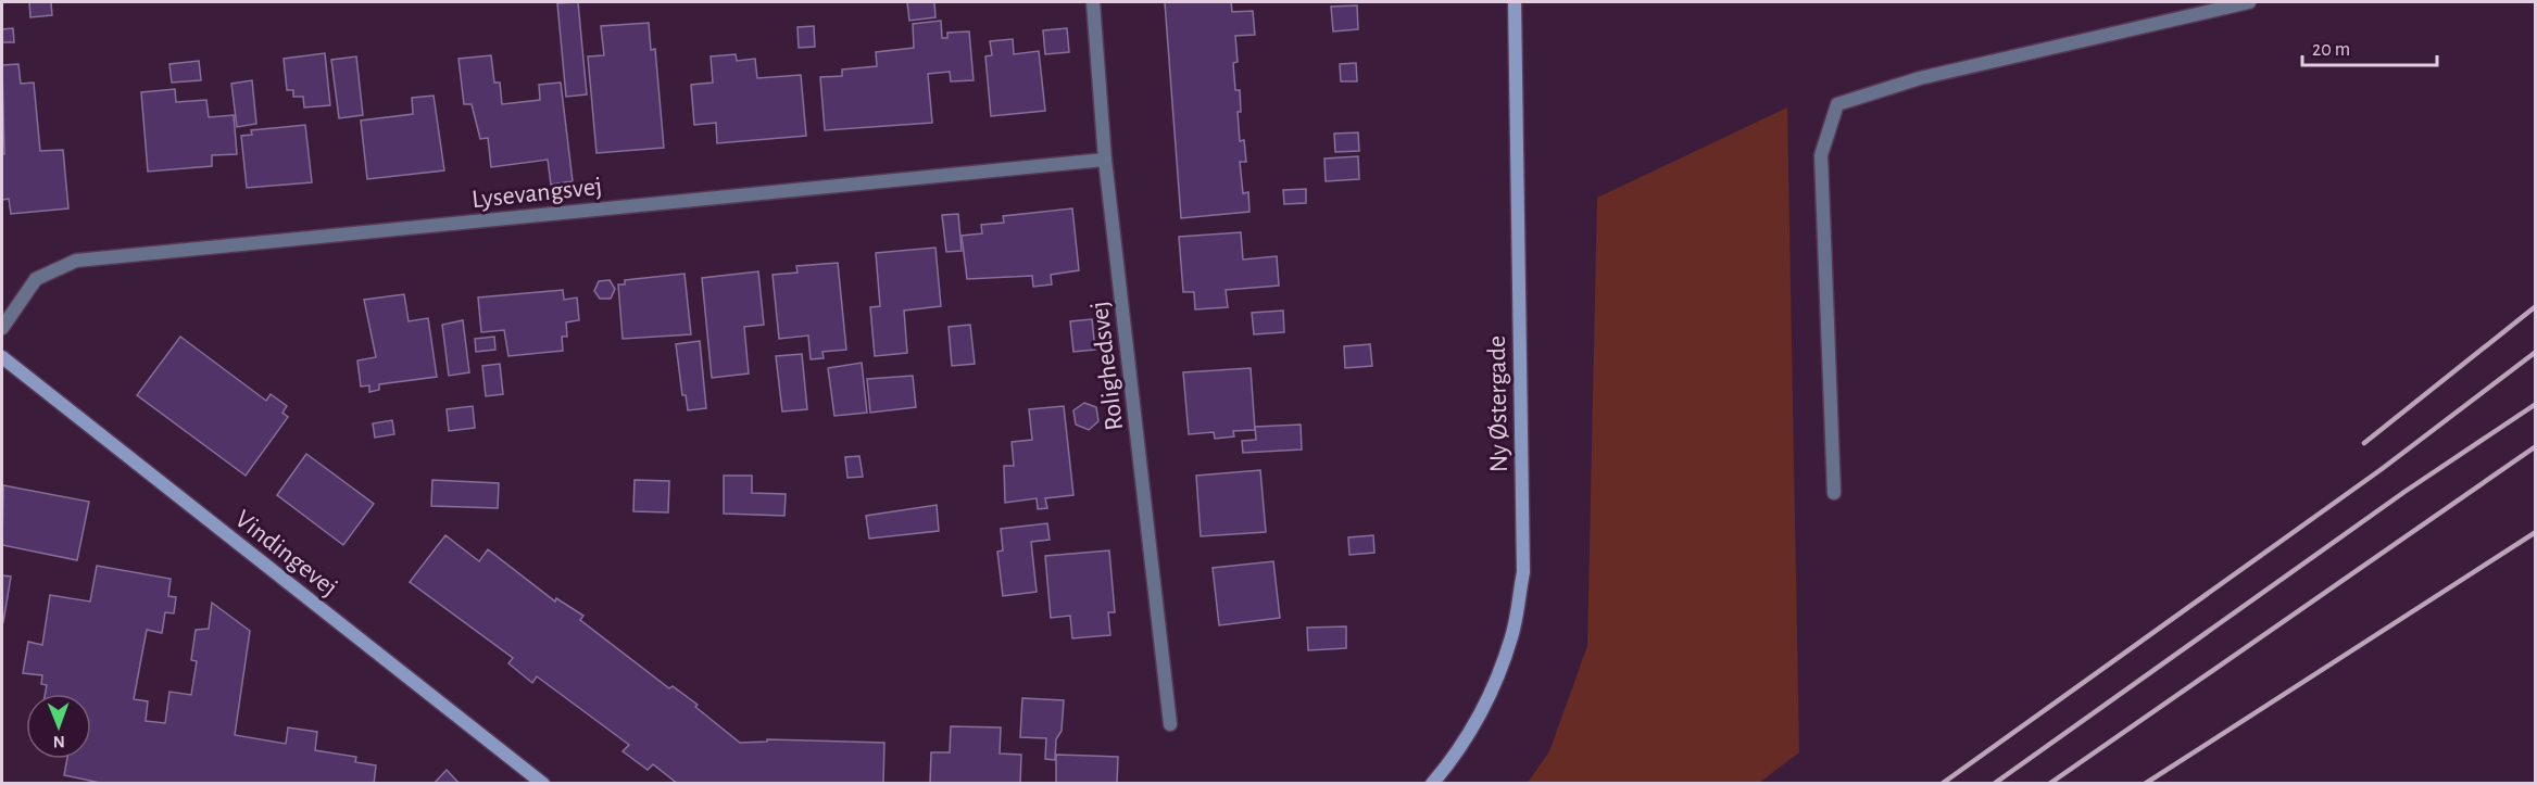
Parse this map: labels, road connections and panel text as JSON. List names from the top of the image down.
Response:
{
  "streets": {
    "main road": ["Ny Østergade", "Vindingevej"],
    "street": ["Lysevangsvej", "Rolighedsvej"]
  },
  "crossings": [
    ["Lysevangsvej", "Rolighedsvej"]
  ],
  "scale_bar": "20 m",
  "north": "bottom"
}
